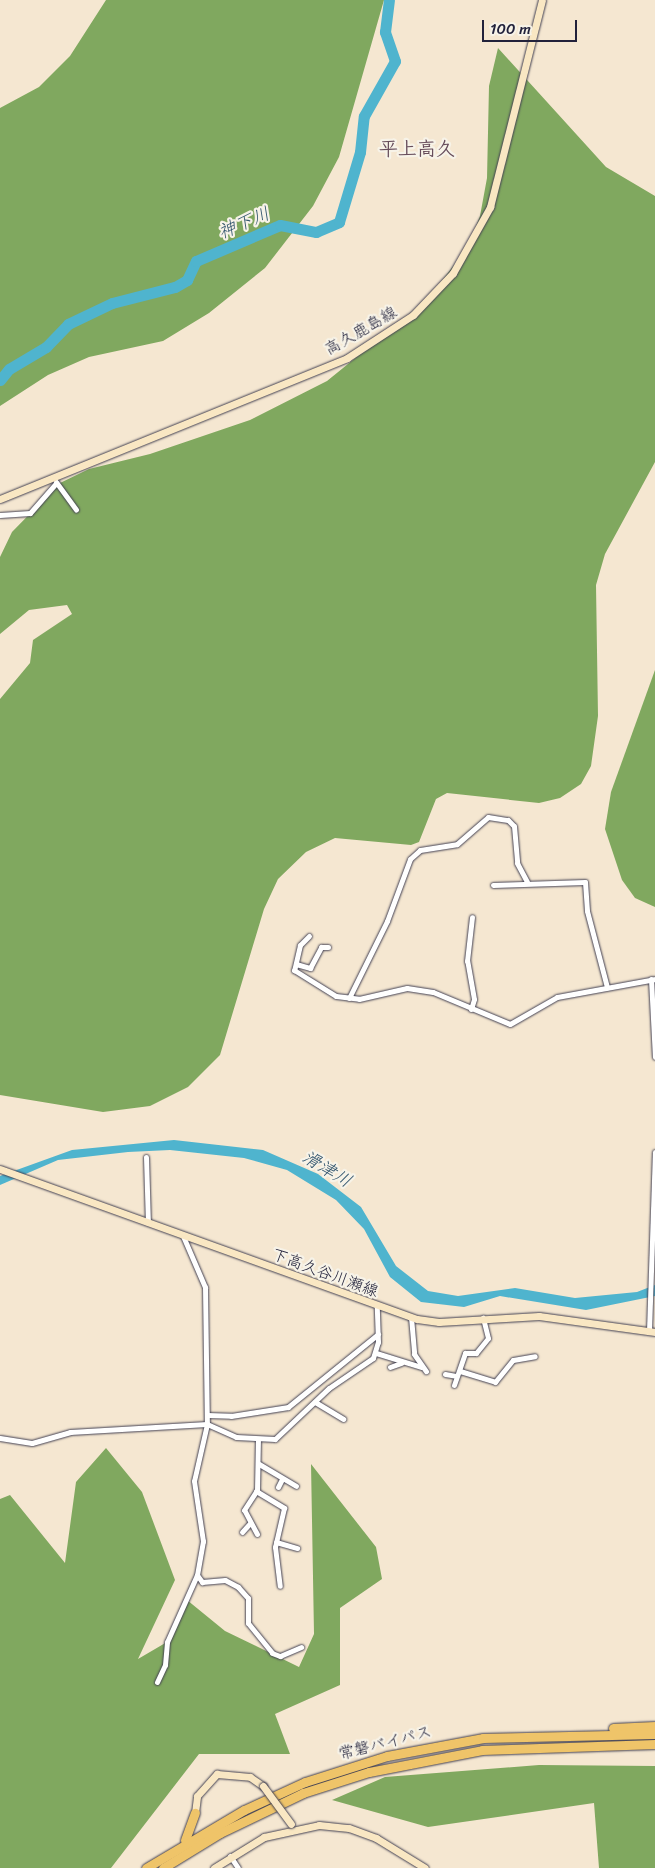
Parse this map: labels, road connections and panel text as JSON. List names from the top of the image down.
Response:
{
  "streets": {
    "highway": ["常磐バイパス"],
    "main road": ["高久鹿島線", "下高久谷川瀬線"]
  },
  "districts": ["平上高久"],
  "water": ["神下川", "滑津川"],
  "scale_bar": "100 m"
}
